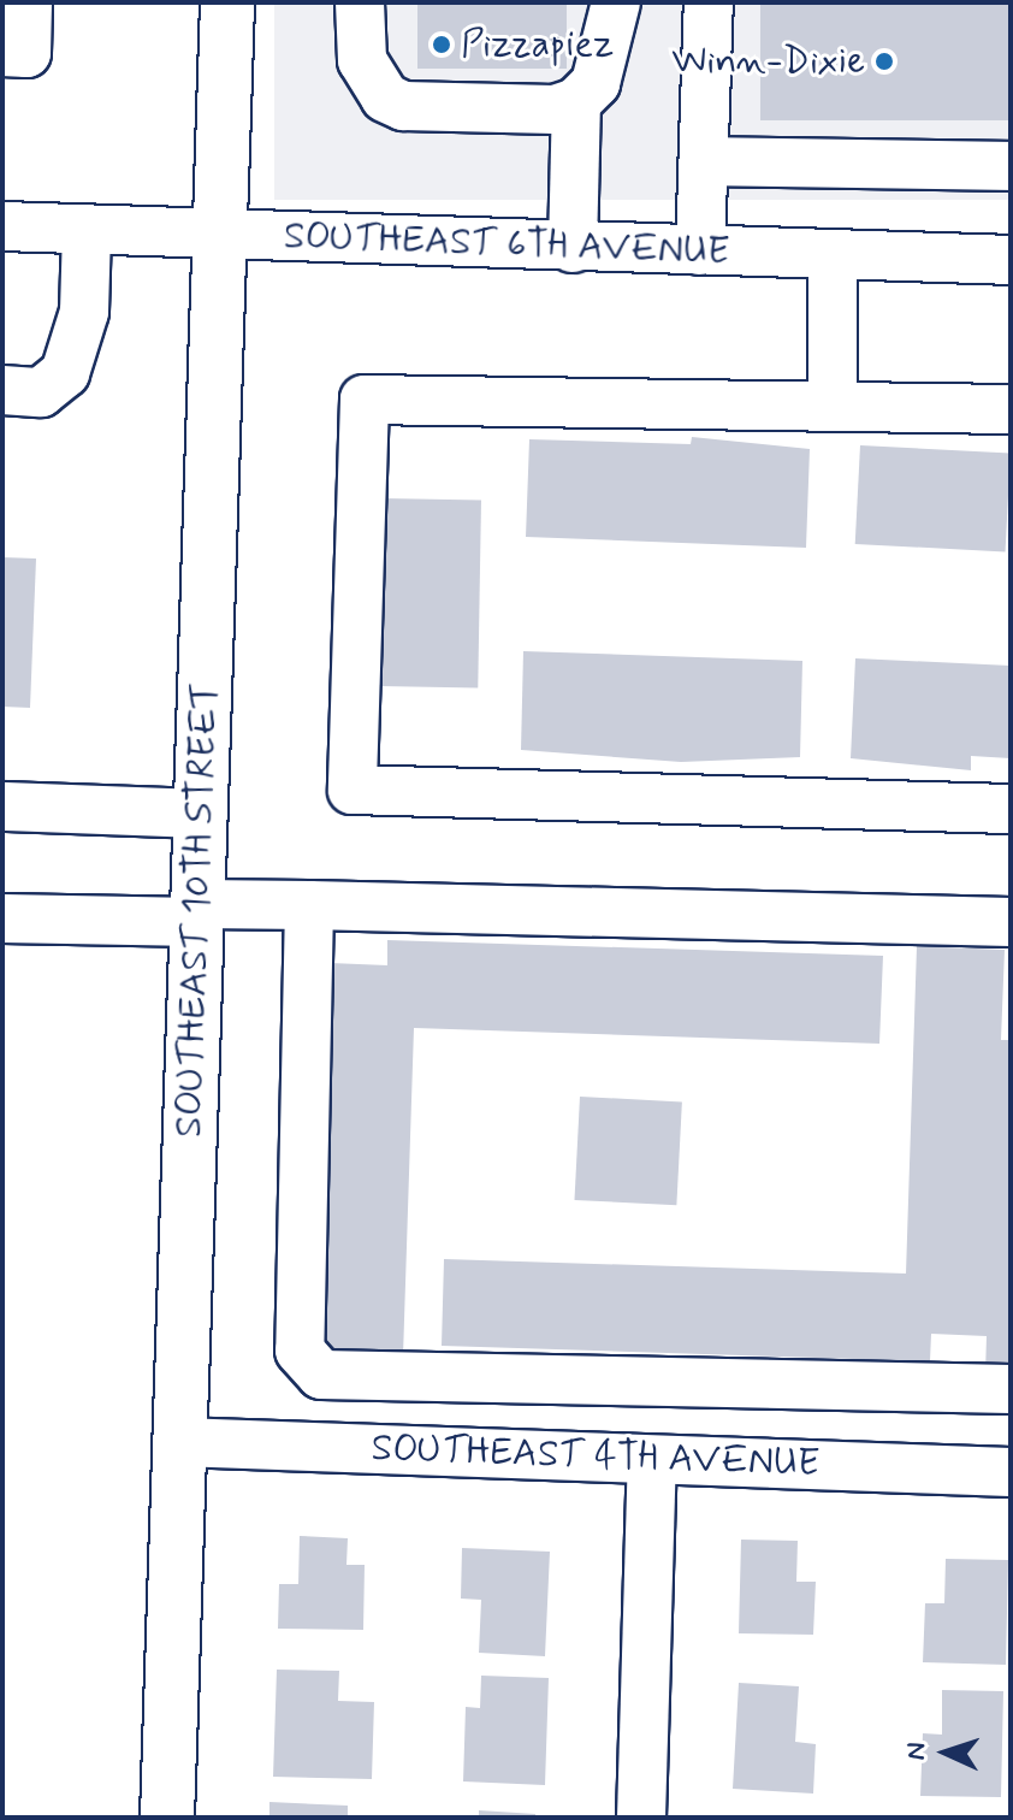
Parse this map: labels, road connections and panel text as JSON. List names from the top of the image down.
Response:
{
  "streets": {
    "main road": ["SOUTHEAST 10TH STREET"],
    "street": ["SOUTHEAST 6TH AVENUE", "SOUTHEAST 4TH AVENUE"]
  },
  "crossings": [
    ["SOUTHEAST 6TH AVENUE", "SOUTHEAST 10TH STREET"],
    ["SOUTHEAST 10TH STREET", "SOUTHEAST 4TH AVENUE"]
  ],
  "places": ["Pizzapiez", "Winn-Dixie"],
  "north": "left"
}
